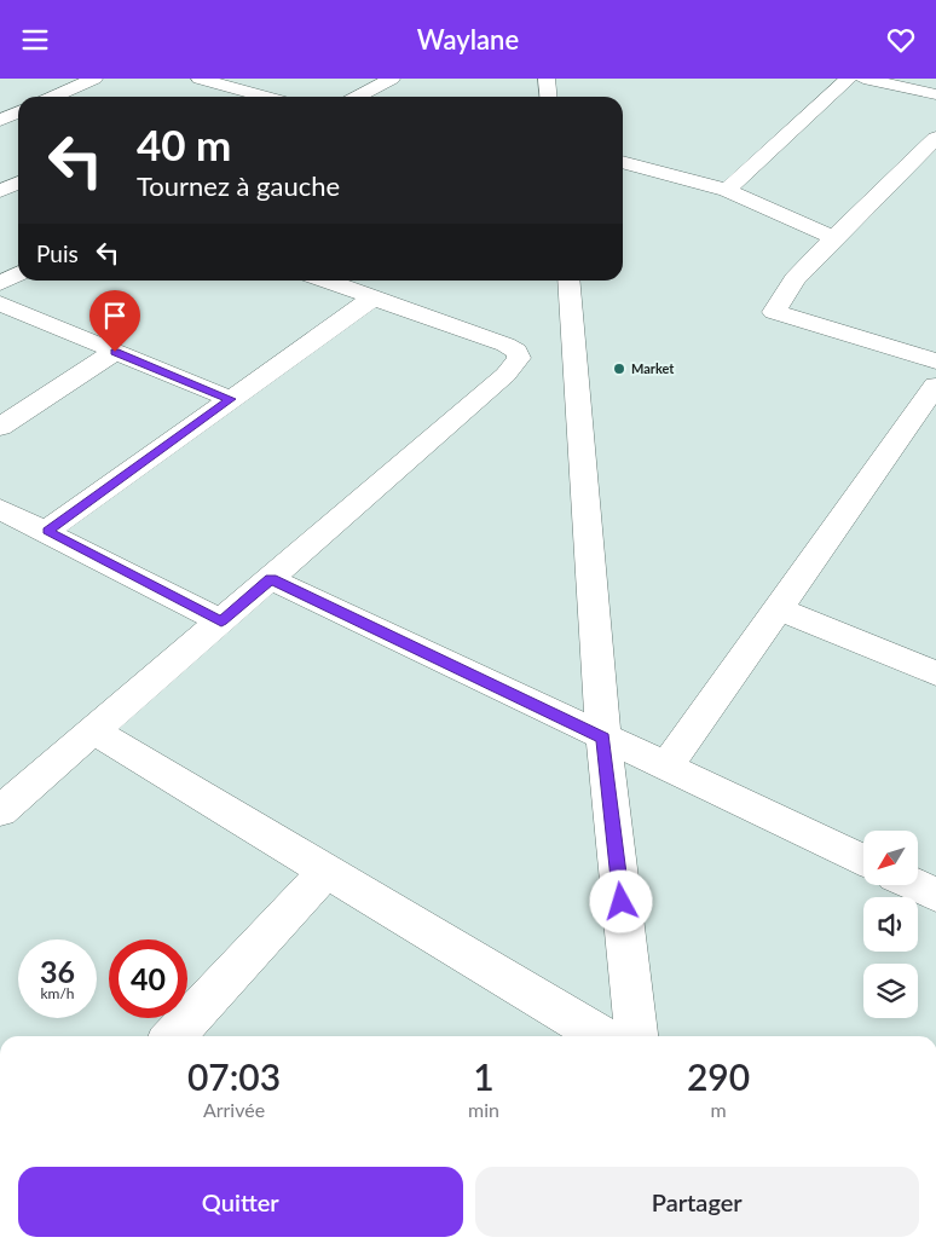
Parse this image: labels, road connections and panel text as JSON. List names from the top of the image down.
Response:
{
  "places": ["Market"],
  "north": "bottom left",
  "page": {
    "header": "Waylane",
    "turn": ["40 m", "Tournez à gauche"],
    "then": "Puis",
    "speed": "36 km/h",
    "limit": "40",
    "eta": [
      "07:03",
      "Arrivée",
      "1",
      "min",
      "290",
      "m"
    ],
    "buttons": ["Quitter", "Partager"]
  }
}
